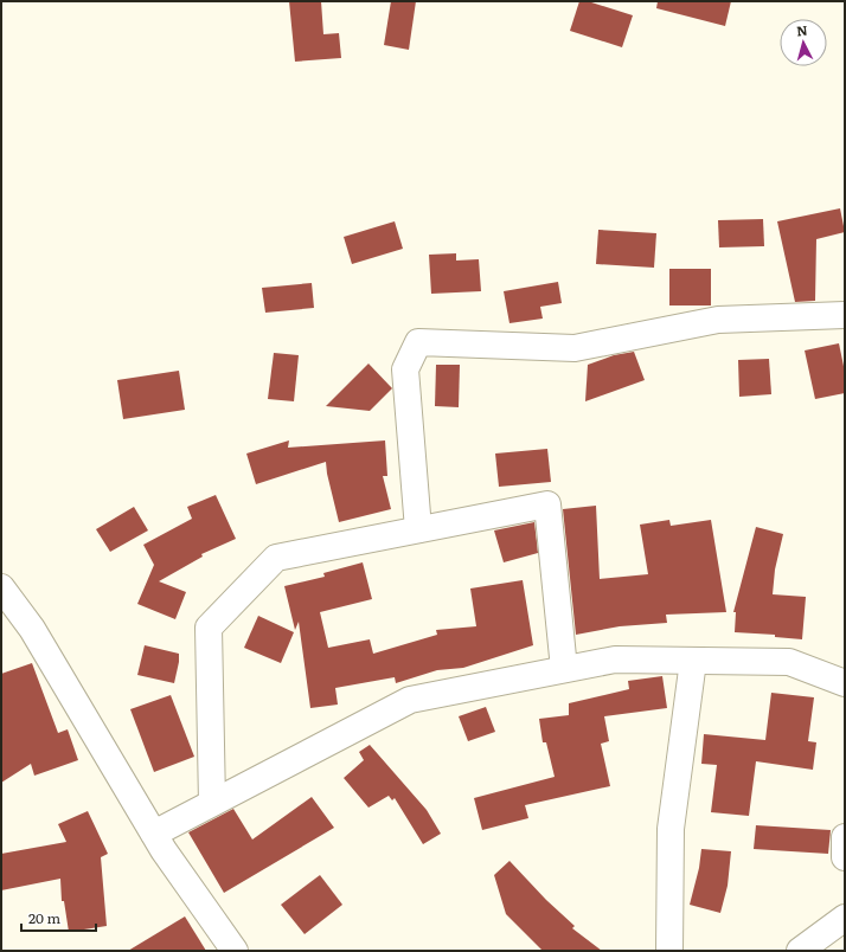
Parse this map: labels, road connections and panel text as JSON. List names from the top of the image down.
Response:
{
  "scale_bar": "20 m",
  "north": "top"
}
